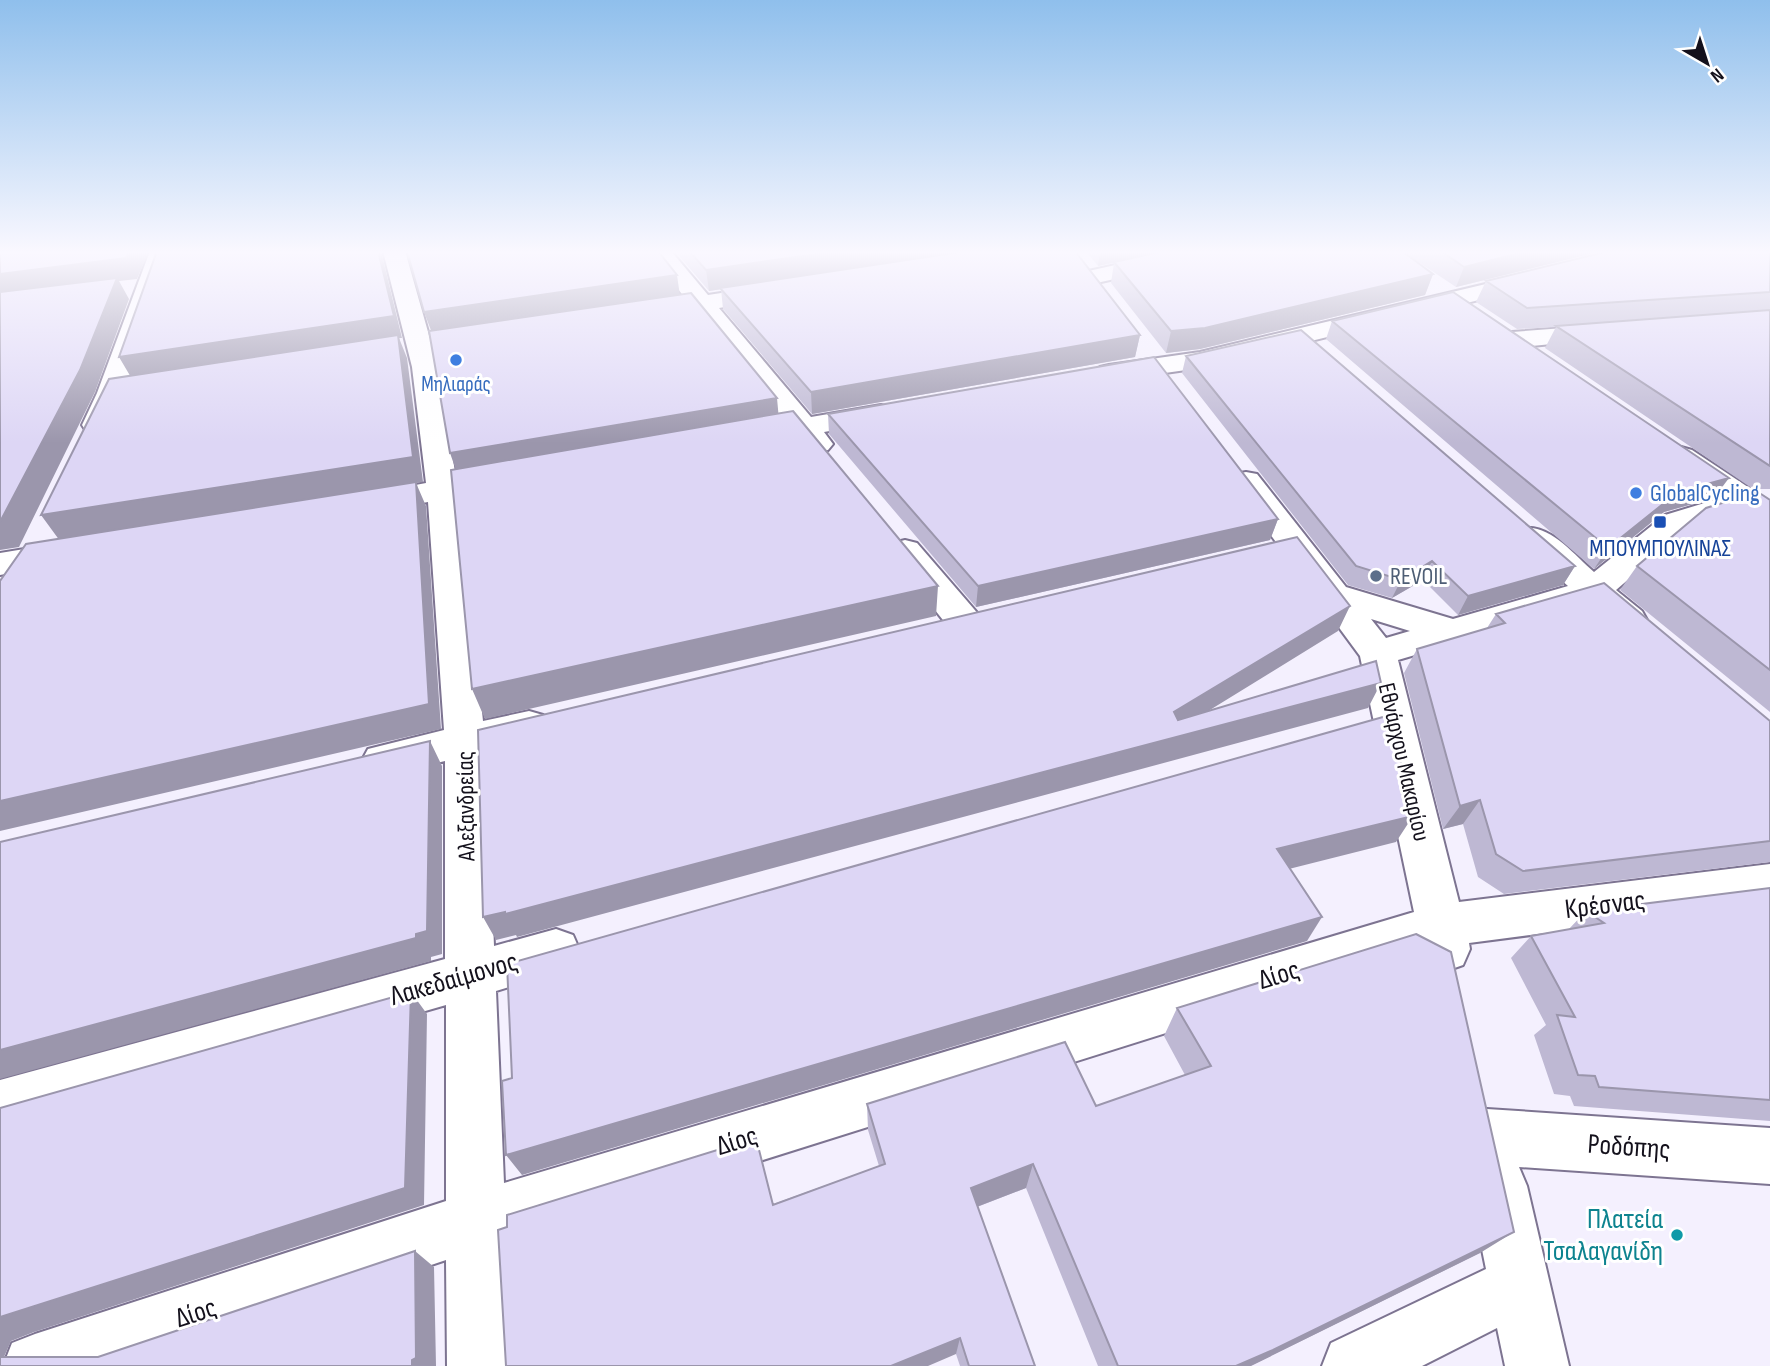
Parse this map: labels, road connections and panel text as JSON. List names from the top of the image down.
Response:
{
  "streets": {
    "street": [
      "Εθνάρχου Μακαρίου",
      "Αλεξανδρείας",
      "Κρέσνας",
      "Δίος",
      "Λακεδαίμονος",
      "Ροδόπης"
    ]
  },
  "crossings": [
    ["Εθνάρχου Μακαρίου", "Κρέσνας"],
    ["Εθνάρχου Μακαρίου", "Δίος"],
    ["Αλεξανδρείας", "Δίος"],
    ["Αλεξανδρείας", "Λακεδαίμονος"],
    ["Κρέσνας", "Δίος"]
  ],
  "places": {
    "other": [
      "Μηλιαράς",
      "GlobalCycling",
      "REVOIL",
      "Πλατεία Τσαλαγανίδη"
    ],
    "transit": ["ΜΠΟΥΜΠΟΥΛΙΝΑΣ"]
  },
  "north": "bottom right"
}
